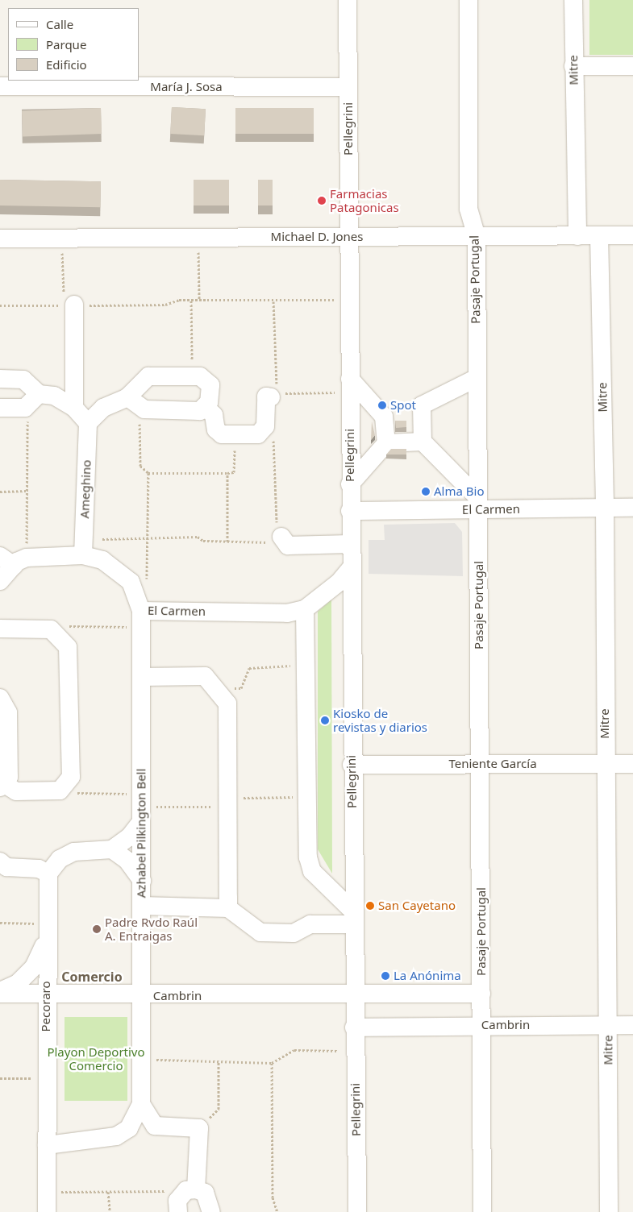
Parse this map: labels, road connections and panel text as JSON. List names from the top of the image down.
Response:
{
  "streets": {
    "street": [
      "Mitre",
      "María J. Sosa",
      "Pellegrini",
      "Michael D. Jones",
      "Pasaje Portugal",
      "Ameghino",
      "El Carmen",
      "Teniente García",
      "Azhabel Pilkington Bell",
      "Cambrin",
      "Pecoraro"
    ]
  },
  "crossings": [
    ["Mitre", "Michael D. Jones"],
    ["Mitre", "El Carmen"],
    ["Mitre", "Teniente García"],
    ["Mitre", "Cambrin"],
    ["María J. Sosa", "Pellegrini"],
    ["Pellegrini", "Michael D. Jones"],
    ["Pellegrini", "El Carmen"],
    ["Pellegrini", "Teniente García"],
    ["Pellegrini", "Cambrin"],
    ["Michael D. Jones", "Pasaje Portugal"],
    ["Pasaje Portugal", "El Carmen"],
    ["Pasaje Portugal", "Teniente García"],
    ["Pasaje Portugal", "Cambrin"],
    ["Ameghino", "El Carmen"],
    ["El Carmen", "Azhabel Pilkington Bell"],
    ["Azhabel Pilkington Bell", "Cambrin"],
    ["Azhabel Pilkington Bell", "Pecoraro"],
    ["Cambrin", "Pecoraro"]
  ],
  "districts": ["Comercio"],
  "parks": ["Playon Deportivo Comercio"],
  "places": [
    "Farmacias Patagonicas",
    "Spot",
    "Alma Bio",
    "Kiosko de revistas y diarios",
    "San Cayetano",
    "Padre Rvdo Raúl A. Entraigas",
    "La Anónima"
  ],
  "legend": ["Calle", "Parque", "Edificio"]
}
